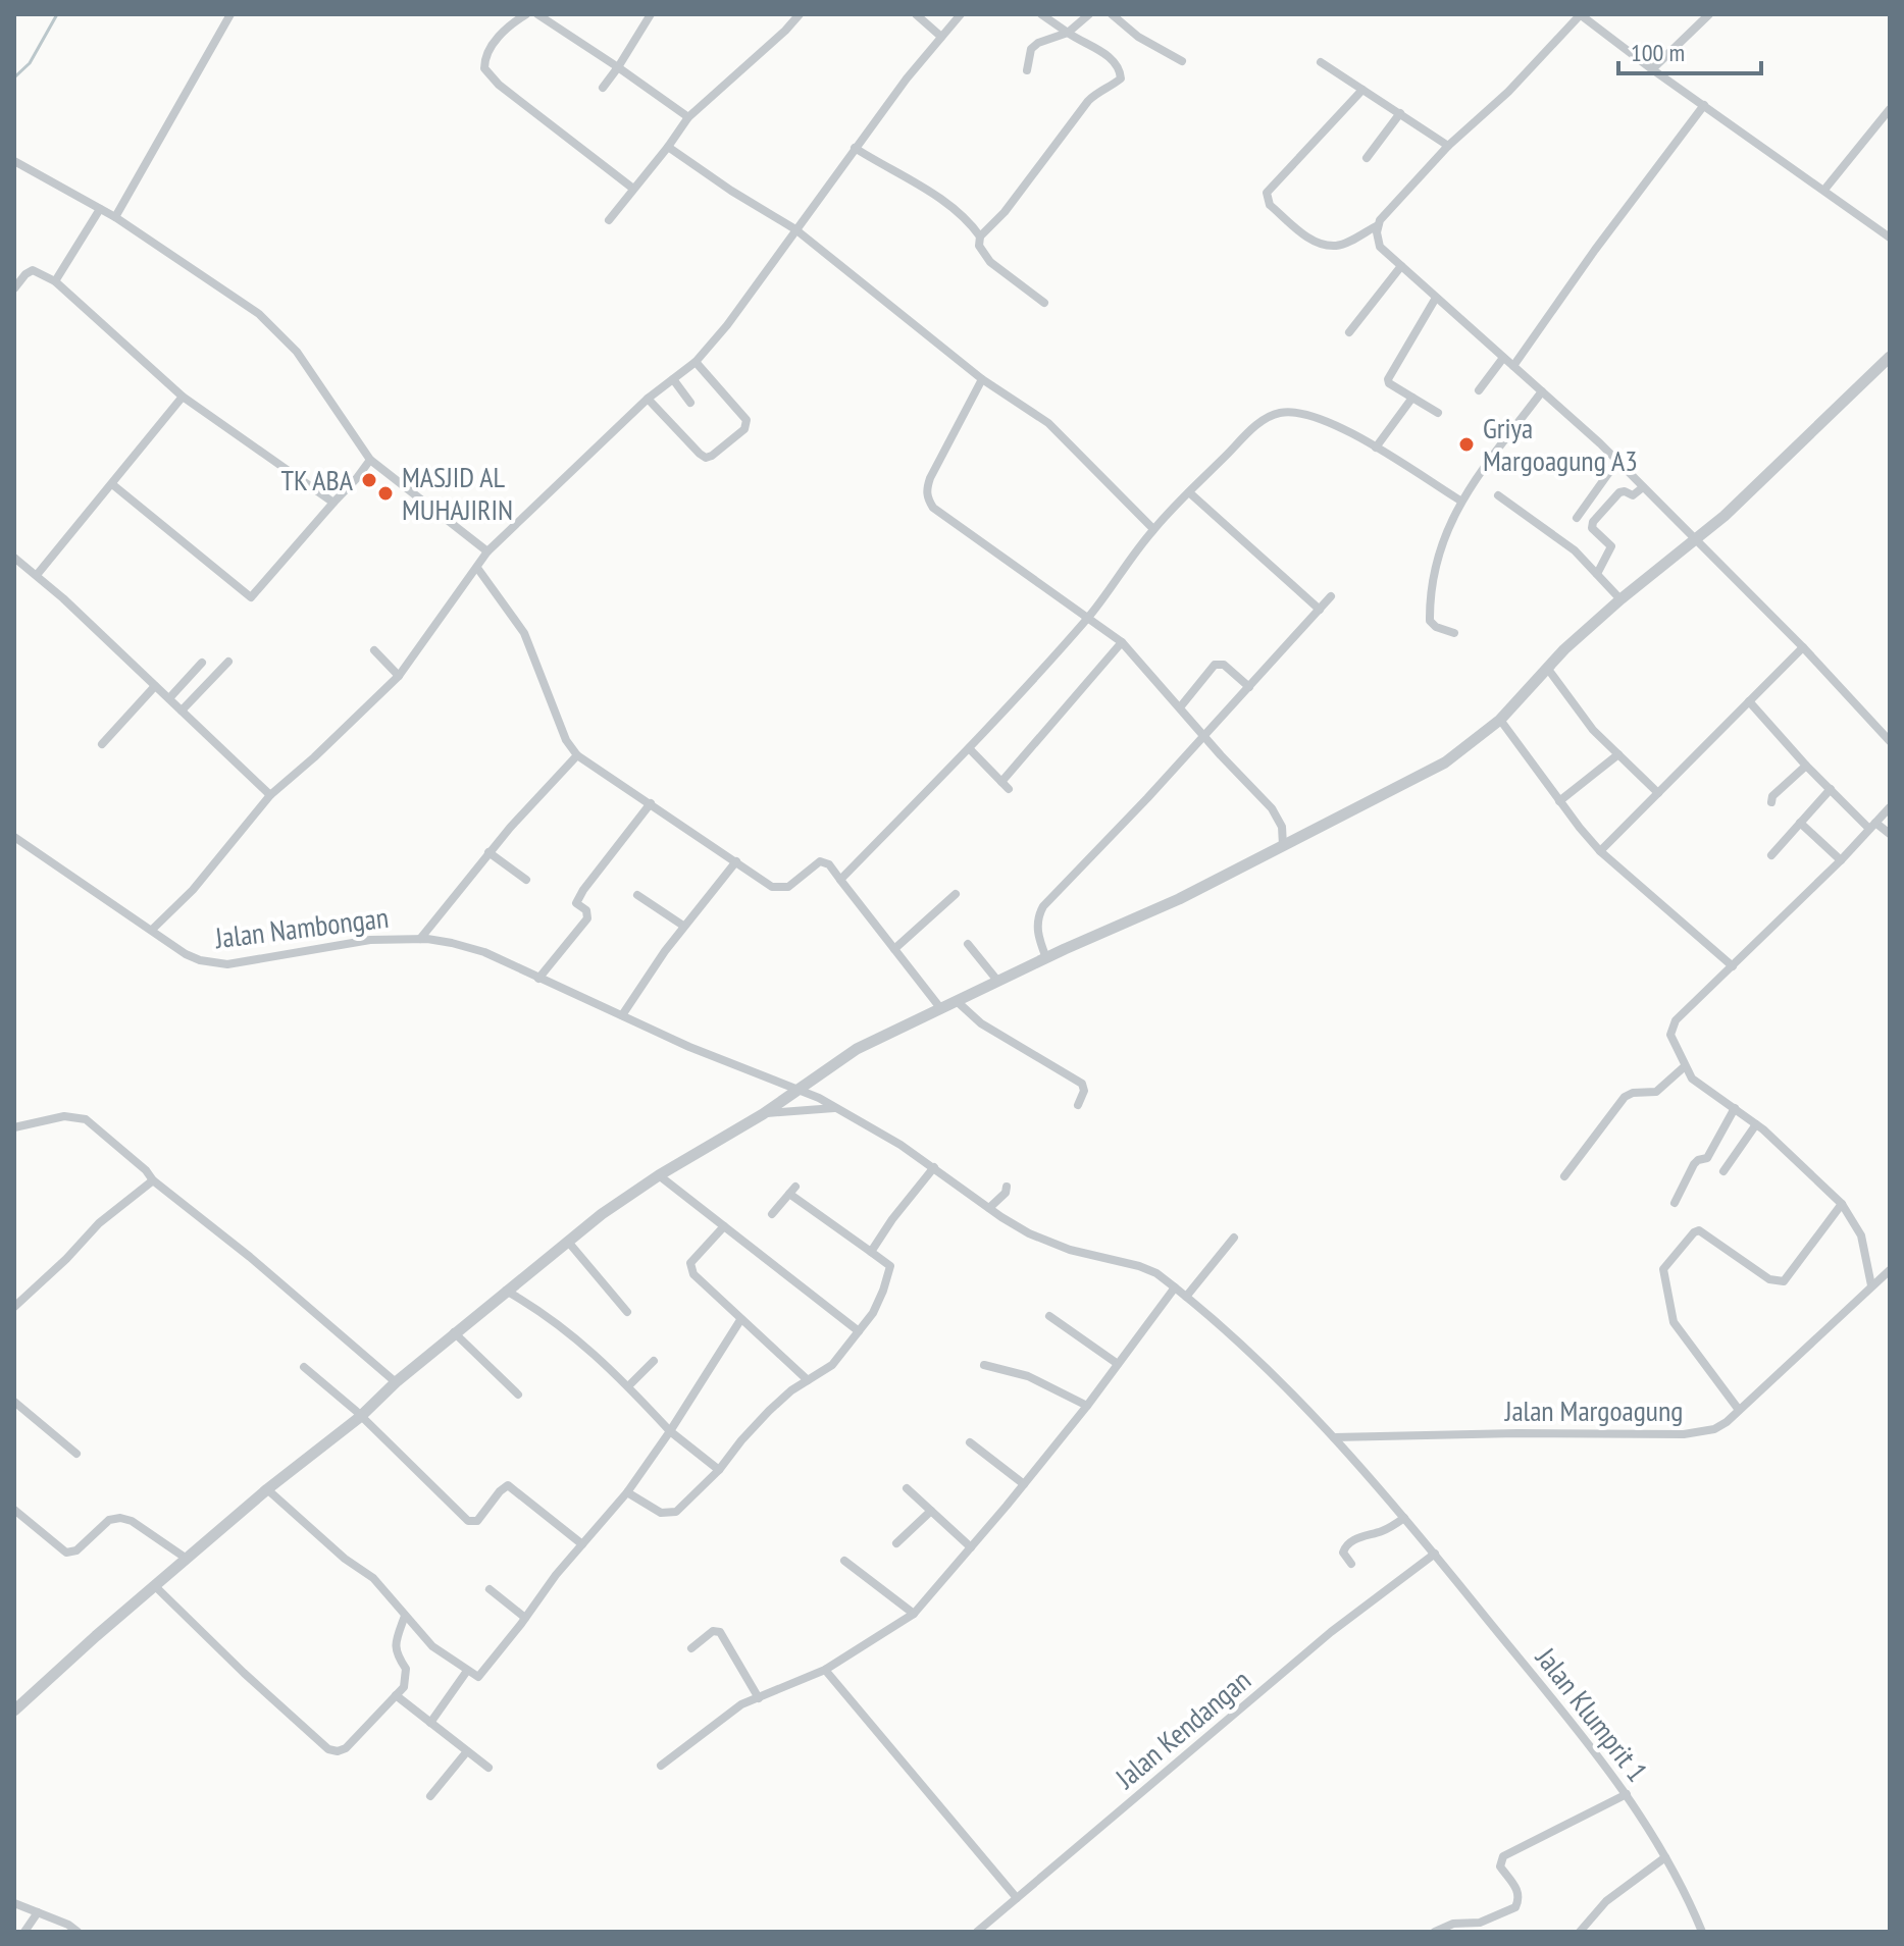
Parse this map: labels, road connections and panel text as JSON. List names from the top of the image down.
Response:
{
  "streets": {
    "street": [
      "Jalan Nambongan",
      "Jalan Margoagung",
      "Jalan Klumprit 1",
      "Jalan Kendangan"
    ]
  },
  "crossings": [
    ["Jalan Nambongan", "Jalan Klumprit 1"],
    ["Jalan Margoagung", "Jalan Klumprit 1"],
    ["Jalan Klumprit 1", "Jalan Kendangan"]
  ],
  "places": ["Griya Margoagung A3", "TK ABA", "MASJID AL MUHAJIRIN"],
  "scale_bar": "100 m"
}
